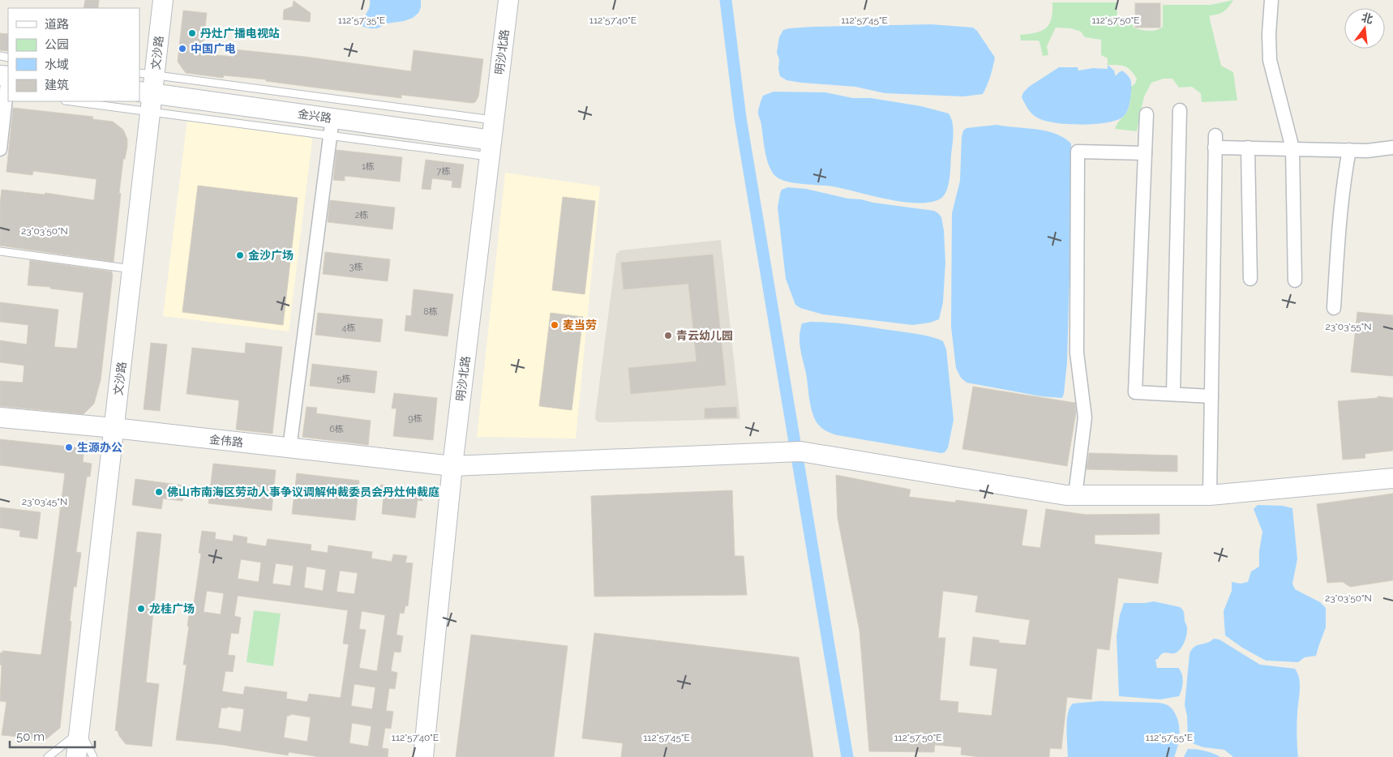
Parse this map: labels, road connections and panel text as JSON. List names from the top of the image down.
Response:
{
  "streets": {
    "street": [
      "明沙北路",
      "文沙路",
      "金兴路",
      "金伟路"
    ]
  },
  "crossings": [
    ["明沙北路", "金兴路"],
    ["明沙北路", "金伟路"],
    ["文沙路", "金兴路"],
    ["文沙路", "金伟路"]
  ],
  "places": [
    "丹灶广播电视站",
    "中国广电",
    "金沙广场",
    "麦当劳",
    "青云幼儿园",
    "生源办公",
    "佛山市南海区劳动人事争议调解仲裁委员会丹灶仲裁庭",
    "龙桂广场"
  ],
  "house_numbers": [
    "1栋",
    "7栋",
    "2栋",
    "3栋",
    "8栋",
    "4栋",
    "5栋",
    "9栋",
    "6栋"
  ],
  "legend": [
    "道路",
    "公园",
    "水域",
    "建筑"
  ],
  "scale_bar": "50 m",
  "north": "top",
  "coordinates": [
    "112°57'35\"E",
    "112°57'40\"E",
    "112°57'45\"E",
    "112°57'50\"E",
    "23°03'50\"N",
    "23°03'55\"N",
    "23°03'45\"N",
    "112°57'55\"E"
  ]
}
